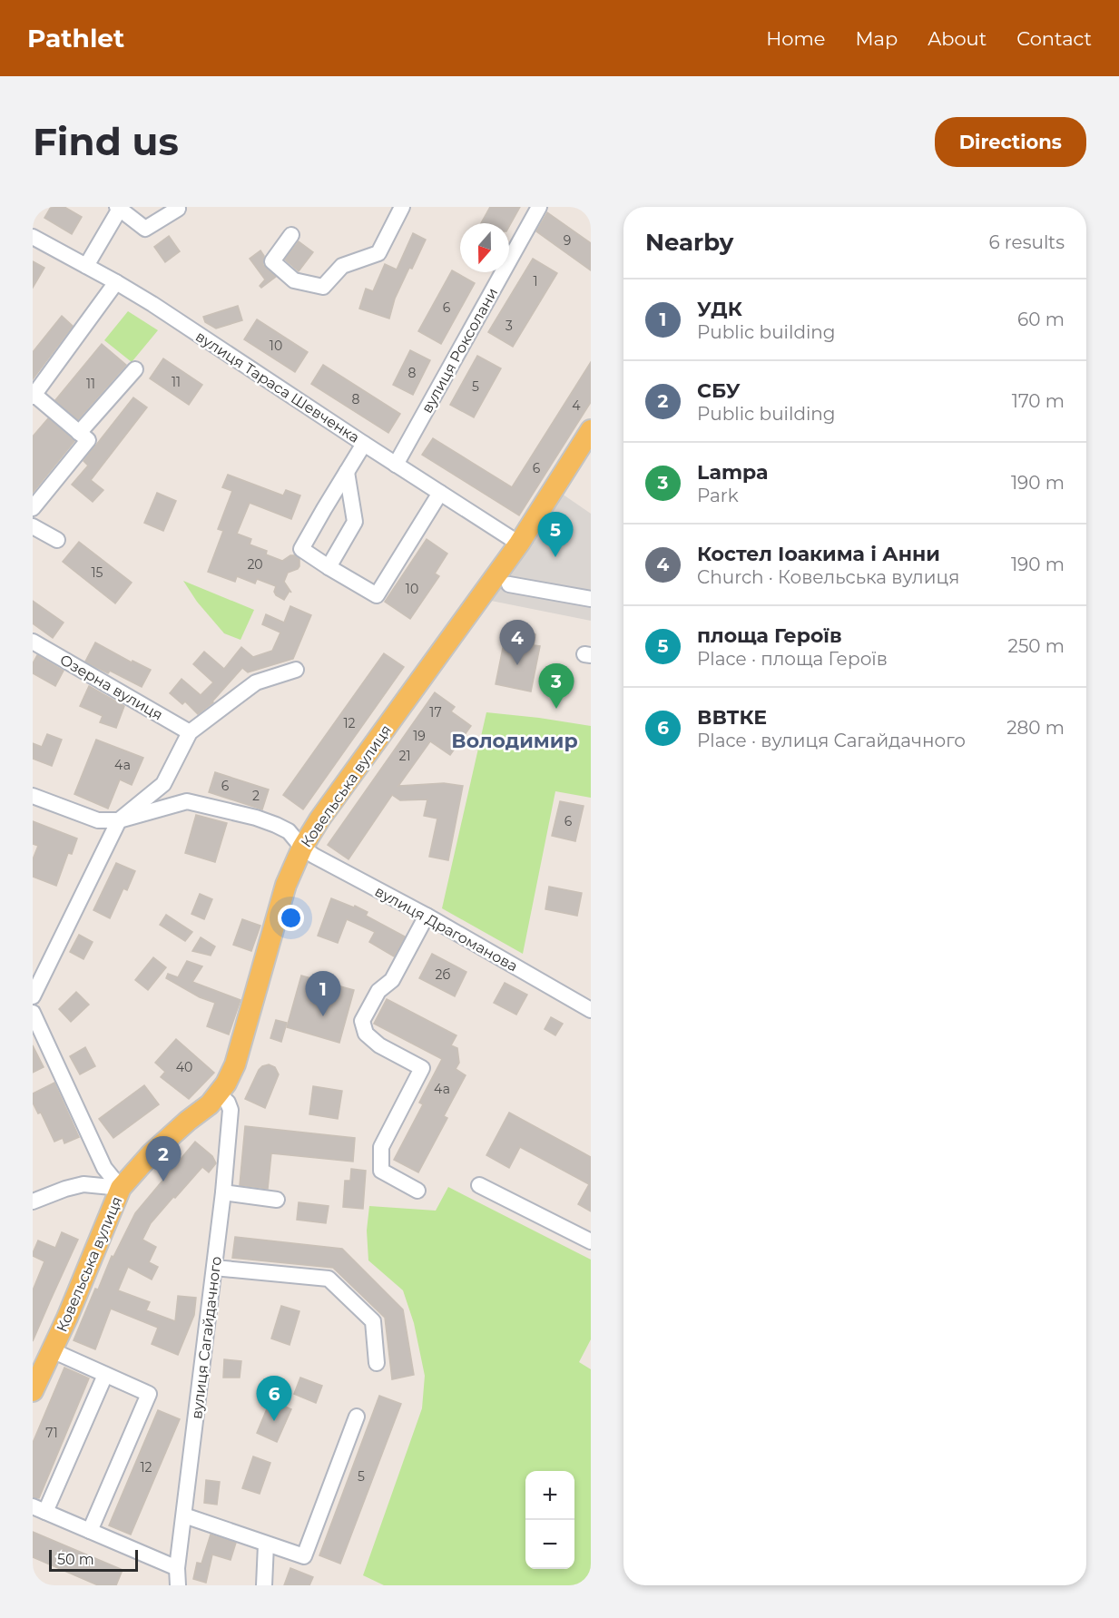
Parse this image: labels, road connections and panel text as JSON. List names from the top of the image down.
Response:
{
  "streets": {
    "main road": ["Ковельська вулиця"],
    "street": [
      "вулиця Роксолани",
      "вулиця Тараса Шевченка",
      "Озерна вулиця",
      "вулиця Драгоманова",
      "вулиця Сагайдачного"
    ]
  },
  "crossings": [
    ["вулиця Роксолани", "вулиця Тараса Шевченка"],
    ["вулиця Тараса Шевченка", "Ковельська вулиця"],
    ["Ковельська вулиця", "вулиця Драгоманова"],
    ["Ковельська вулиця", "вулиця Сагайдачного"]
  ],
  "districts": ["Володимир"],
  "house_numbers": [
    "9",
    "1",
    "6",
    "3",
    "10",
    "8",
    "11",
    "11",
    "5",
    "8",
    "4",
    "6",
    "20",
    "15",
    "10",
    "17",
    "12",
    "19",
    "21",
    "4а",
    "6",
    "2",
    "6",
    "2б",
    "40",
    "4а",
    "71",
    "12",
    "5"
  ],
  "scale_bar": "50 m",
  "north": "bottom",
  "page": {
    "header": "Pathlet",
    "nav": [
      "Home",
      "Map",
      "About",
      "Contact"
    ],
    "buttons": "Directions",
    "title": "Find us",
    "heading": ["Nearby", "6 results"],
    "list": [
      {
        "mark": "1",
        "name": "УДК",
        "note": "Public building",
        "value": "60 m"
      },
      {
        "mark": "2",
        "name": "СБУ",
        "note": "Public building",
        "value": "170 m"
      },
      {
        "mark": "3",
        "name": "Lampa",
        "note": "Park",
        "value": "190 m"
      },
      {
        "mark": "4",
        "name": "Костел Іоакима і Анни",
        "note": "Church · Ковельська вулиця",
        "value": "190 m"
      },
      {
        "mark": "5",
        "name": "площа Героїв",
        "note": "Place · площа Героїв",
        "value": "250 m"
      },
      {
        "mark": "6",
        "name": "ВВТКЕ",
        "note": "Place · вулиця Сагайдачного",
        "value": "280 m"
      }
    ],
    "pins": [
      "5",
      "4",
      "3",
      "1",
      "2",
      "6"
    ],
    "map_buttons": ["+", "−"],
    "scale": "50 m"
  }
}
